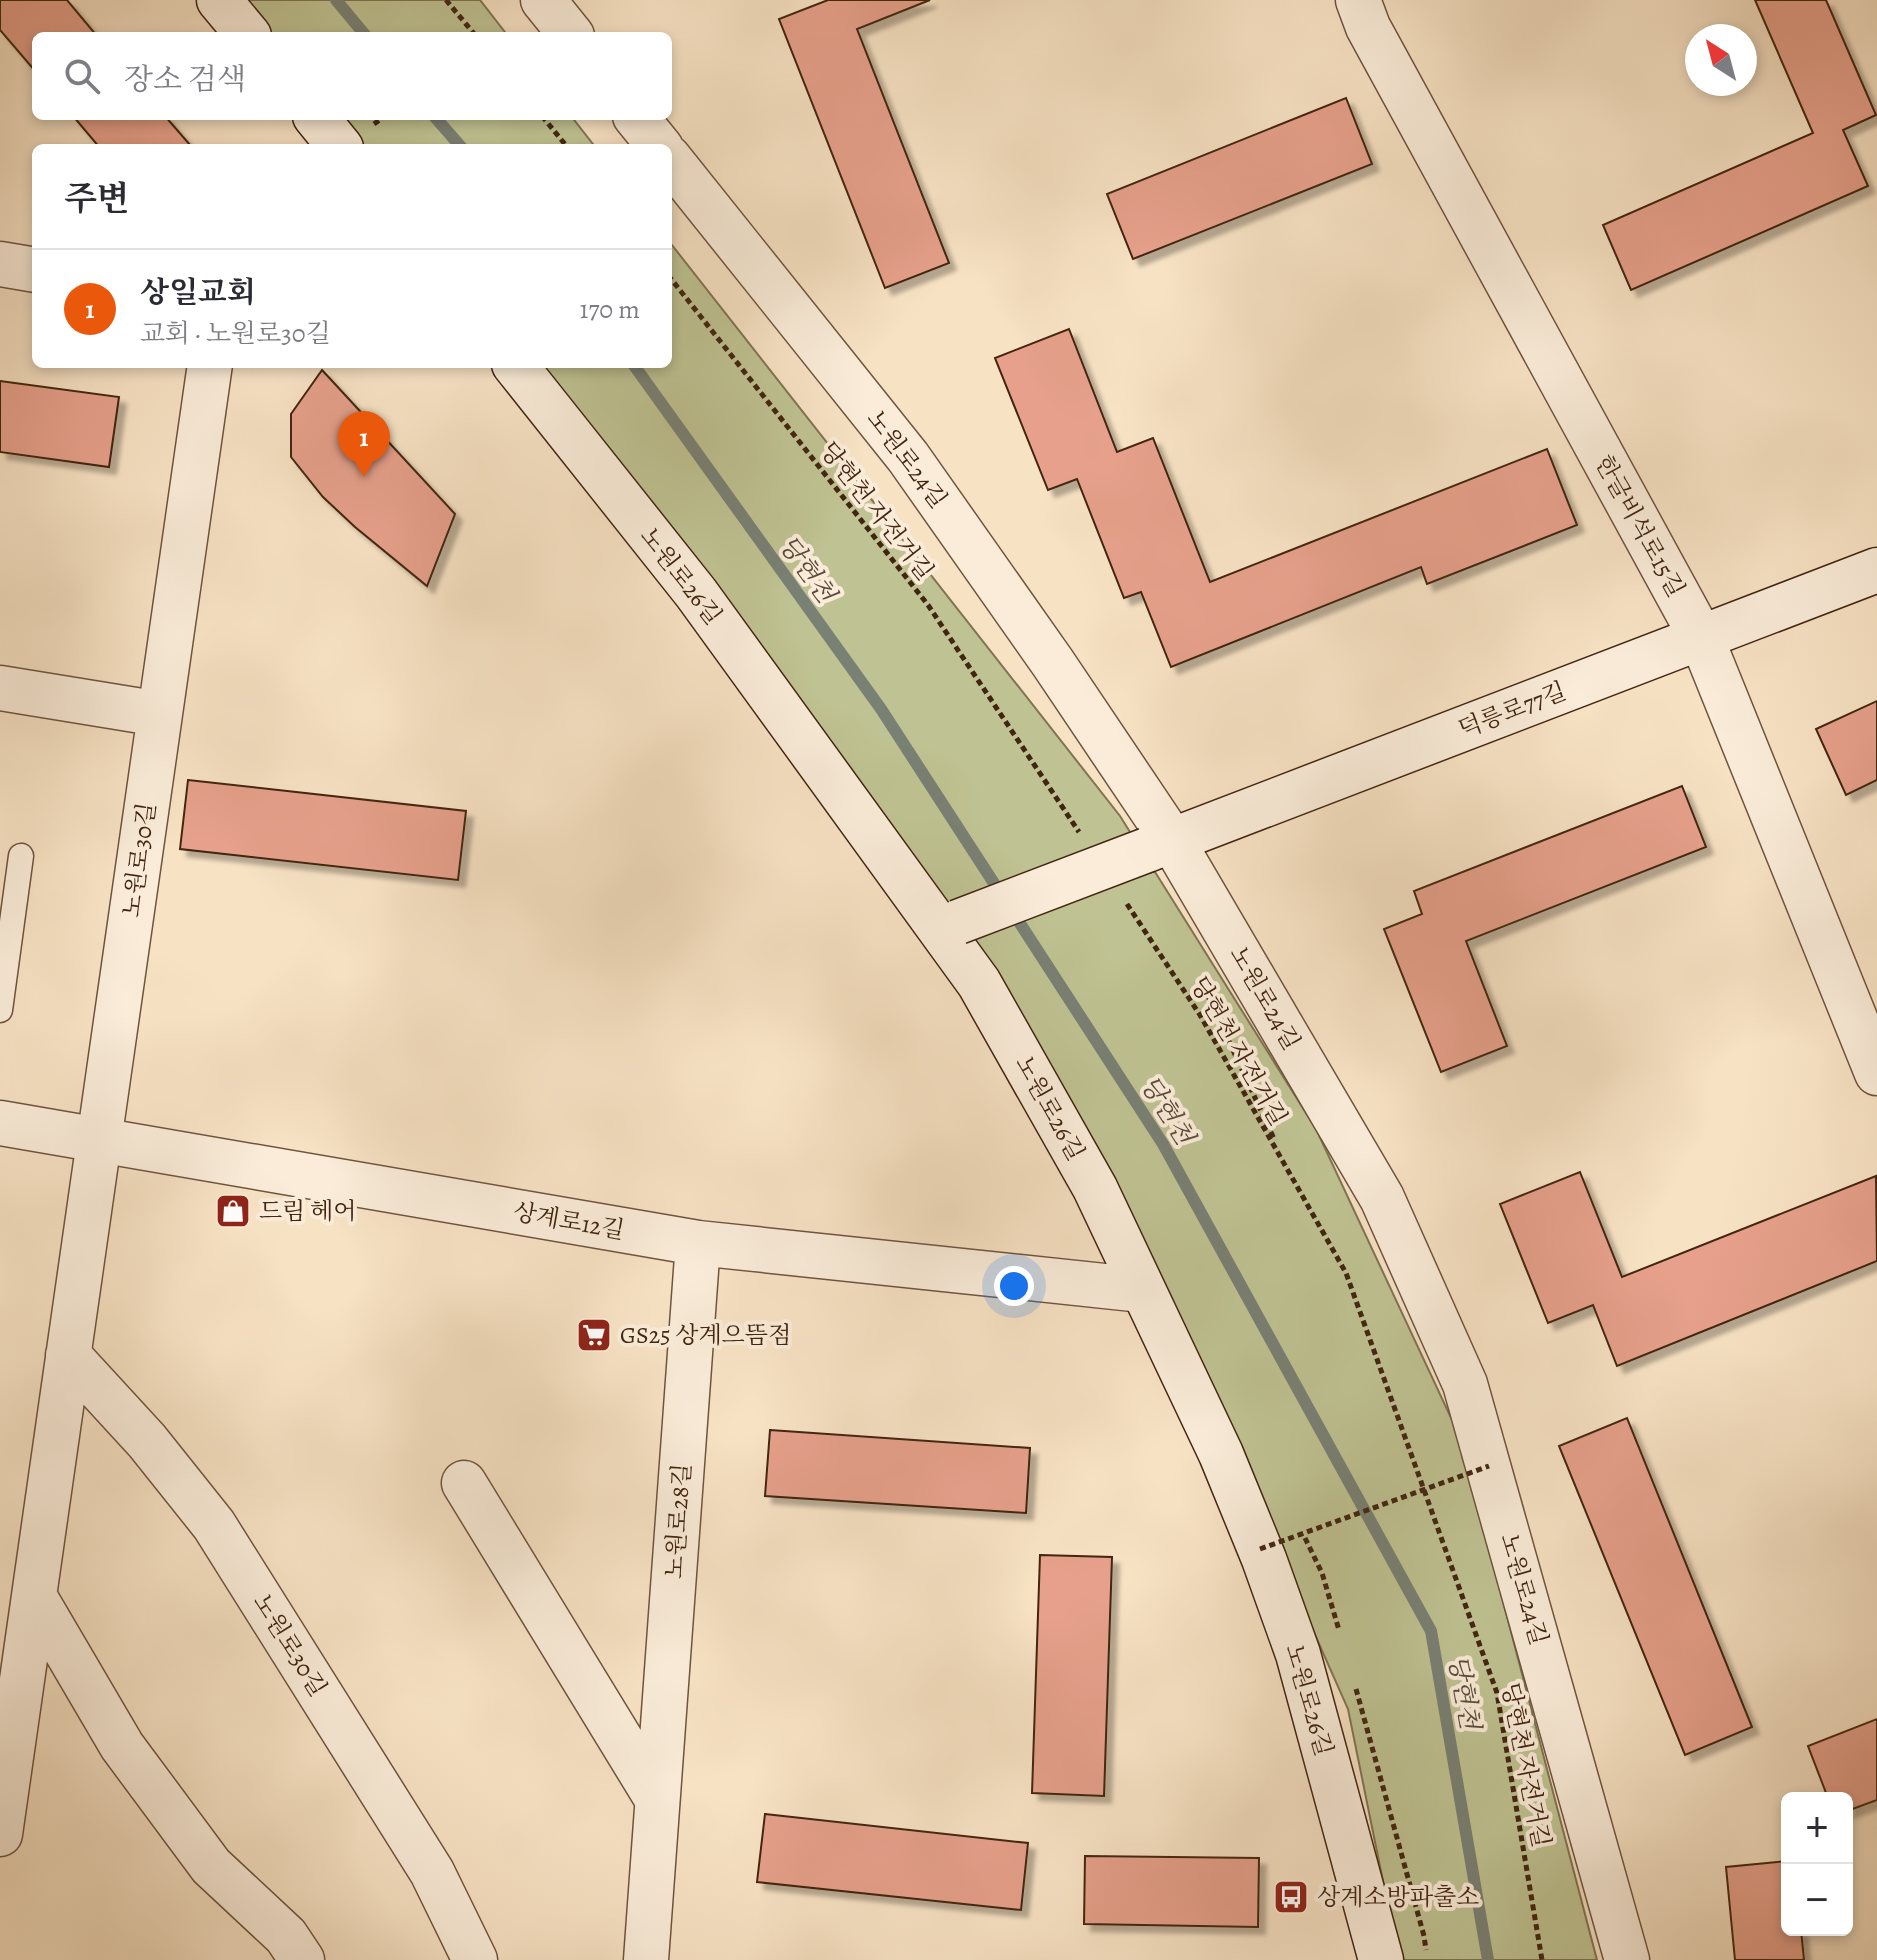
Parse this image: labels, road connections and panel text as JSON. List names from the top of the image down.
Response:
{
  "streets": {
    "street": [
      "노원로24길",
      "한글비석로15길",
      "노원로26길",
      "덕릉로77길",
      "노원로30길",
      "상계로12길",
      "노원로28길"
    ],
    "path": ["당현천 자전거길"]
  },
  "crossings": [
    ["노원로24길", "덕릉로77길"],
    ["한글비석로15길", "덕릉로77길"],
    ["노원로26길", "덕릉로77길"],
    ["노원로26길", "상계로12길"],
    ["노원로30길", "상계로12길"],
    ["상계로12길", "노원로28길"]
  ],
  "water": ["당현천"],
  "places": {
    "shop": ["드림 헤어"],
    "supermarket": ["GS25 상계으뜸점"],
    "bus stop": ["상계소방파출소"]
  },
  "north": "top left",
  "page": {
    "search": "장소 검색",
    "heading": "주변",
    "list": [
      {
        "mark": "1",
        "name": "상일교회",
        "note": "교회 · 노원로30길",
        "value": "170 m"
      }
    ],
    "pins": "1",
    "map_buttons": ["+", "−"]
  }
}
